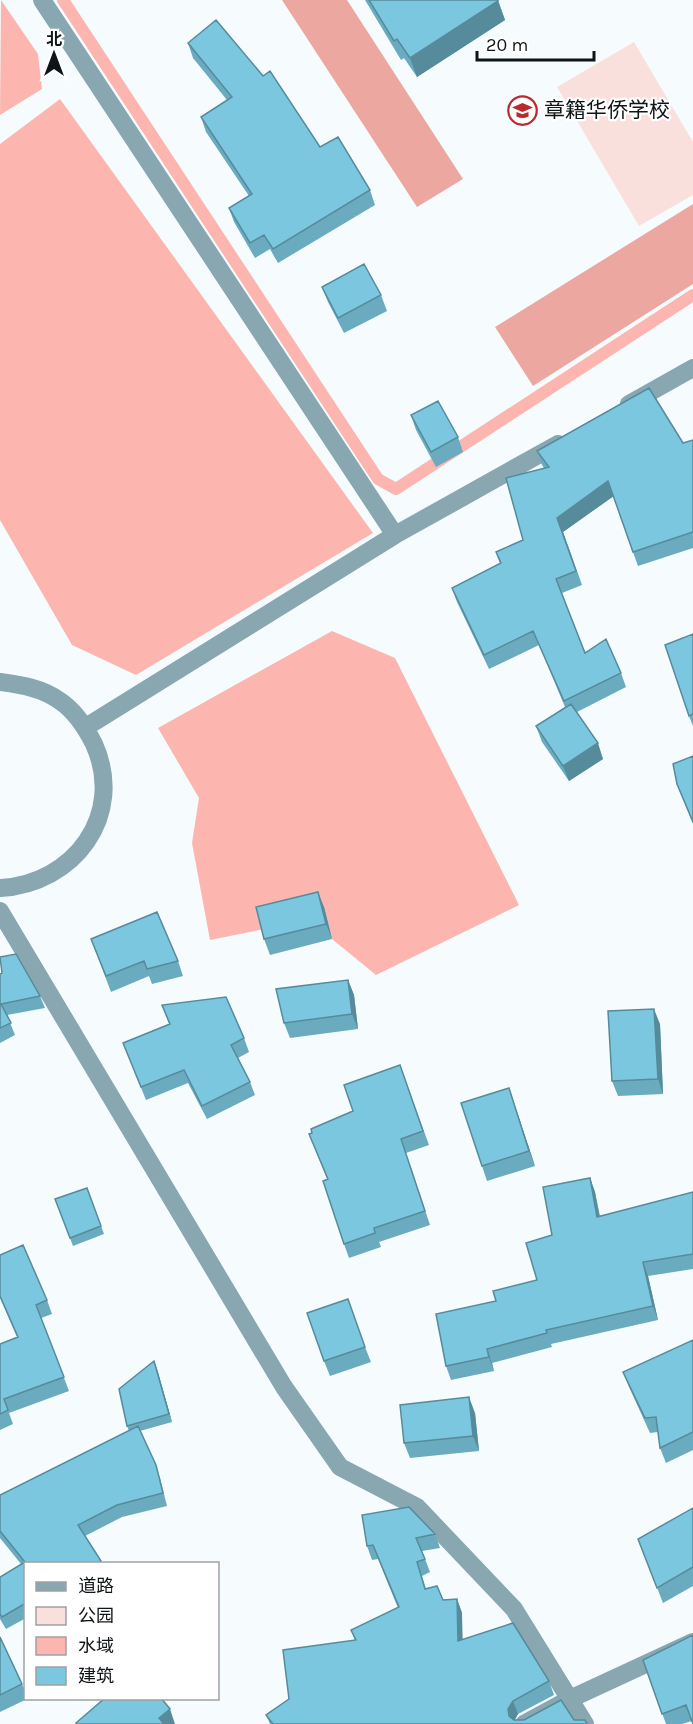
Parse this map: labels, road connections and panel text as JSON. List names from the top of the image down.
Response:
{
  "places": {
    "school or university": ["章籍华侨学校"]
  },
  "legend": [
    "道路",
    "公园",
    "水域",
    "建筑"
  ],
  "scale_bar": "20 m",
  "north": "top"
}
